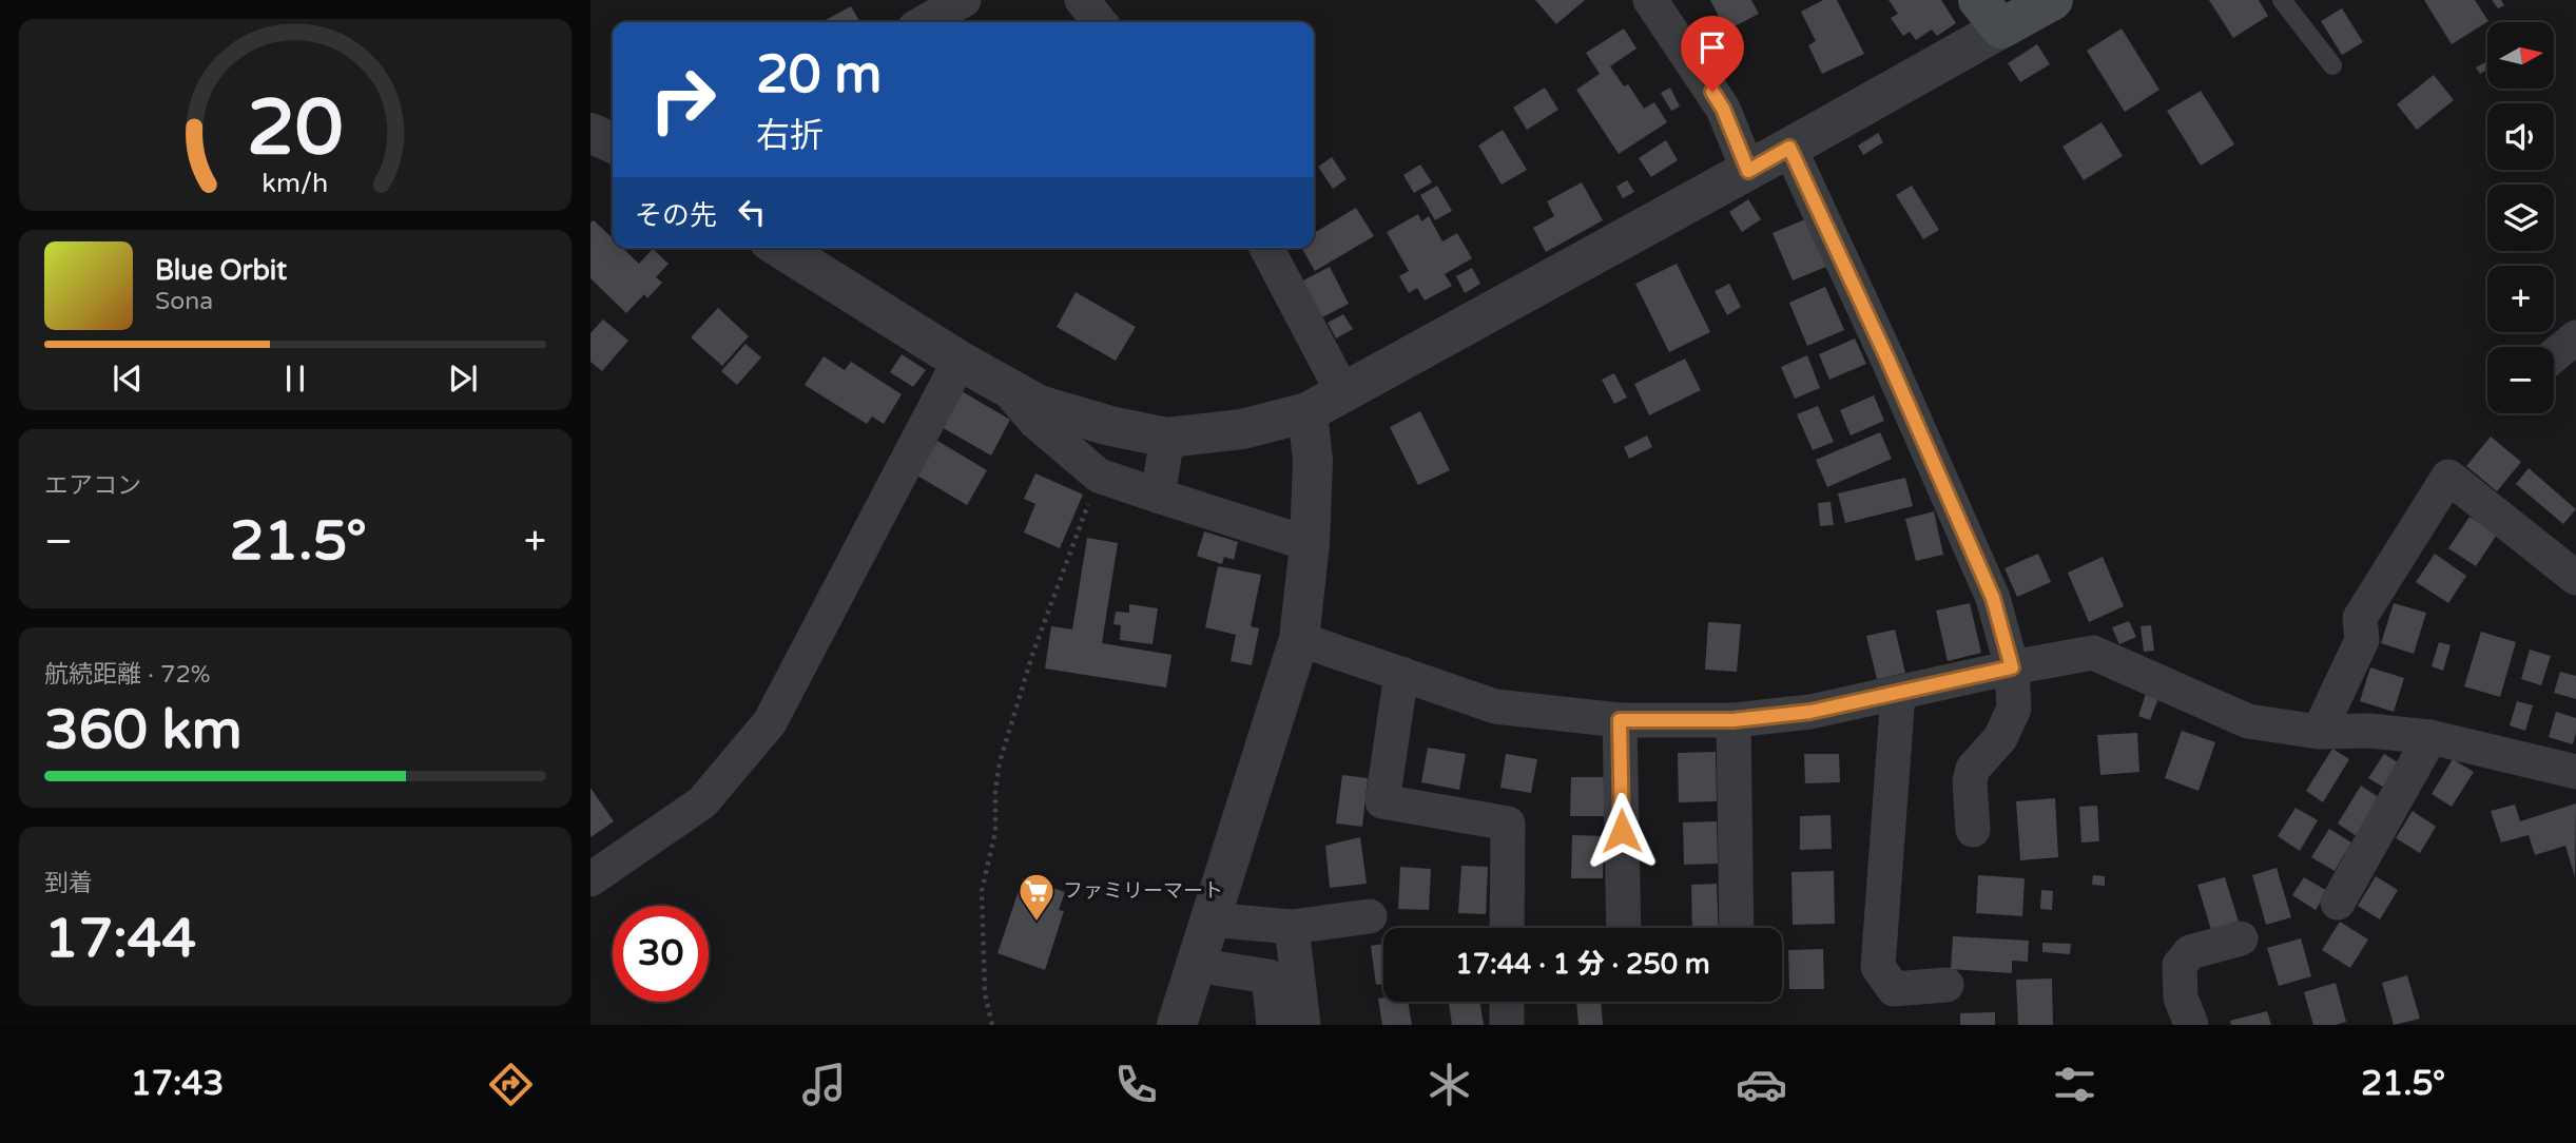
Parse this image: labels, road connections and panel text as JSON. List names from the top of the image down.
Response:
{
  "places": {
    "supermarket": ["ファミリーマート"]
  },
  "north": "right",
  "page": {
    "map_buttons": ["+", "−"],
    "turn": ["20 m", "右折"],
    "then": "その先",
    "song": ["Blue Orbit", "Sona"],
    "tile": [
      "エアコン",
      ["航続距離 · 72%", "360 km"],
      ["到着", "17:44"]
    ],
    "heat": ["−", "21.5°", "+"],
    "limit": "30",
    "trip": "17:44 · 1 分 · 250 m",
    "tabs": ["17:43", "21.5°"],
    "gauge": ["20", "km/h"]
  }
}
